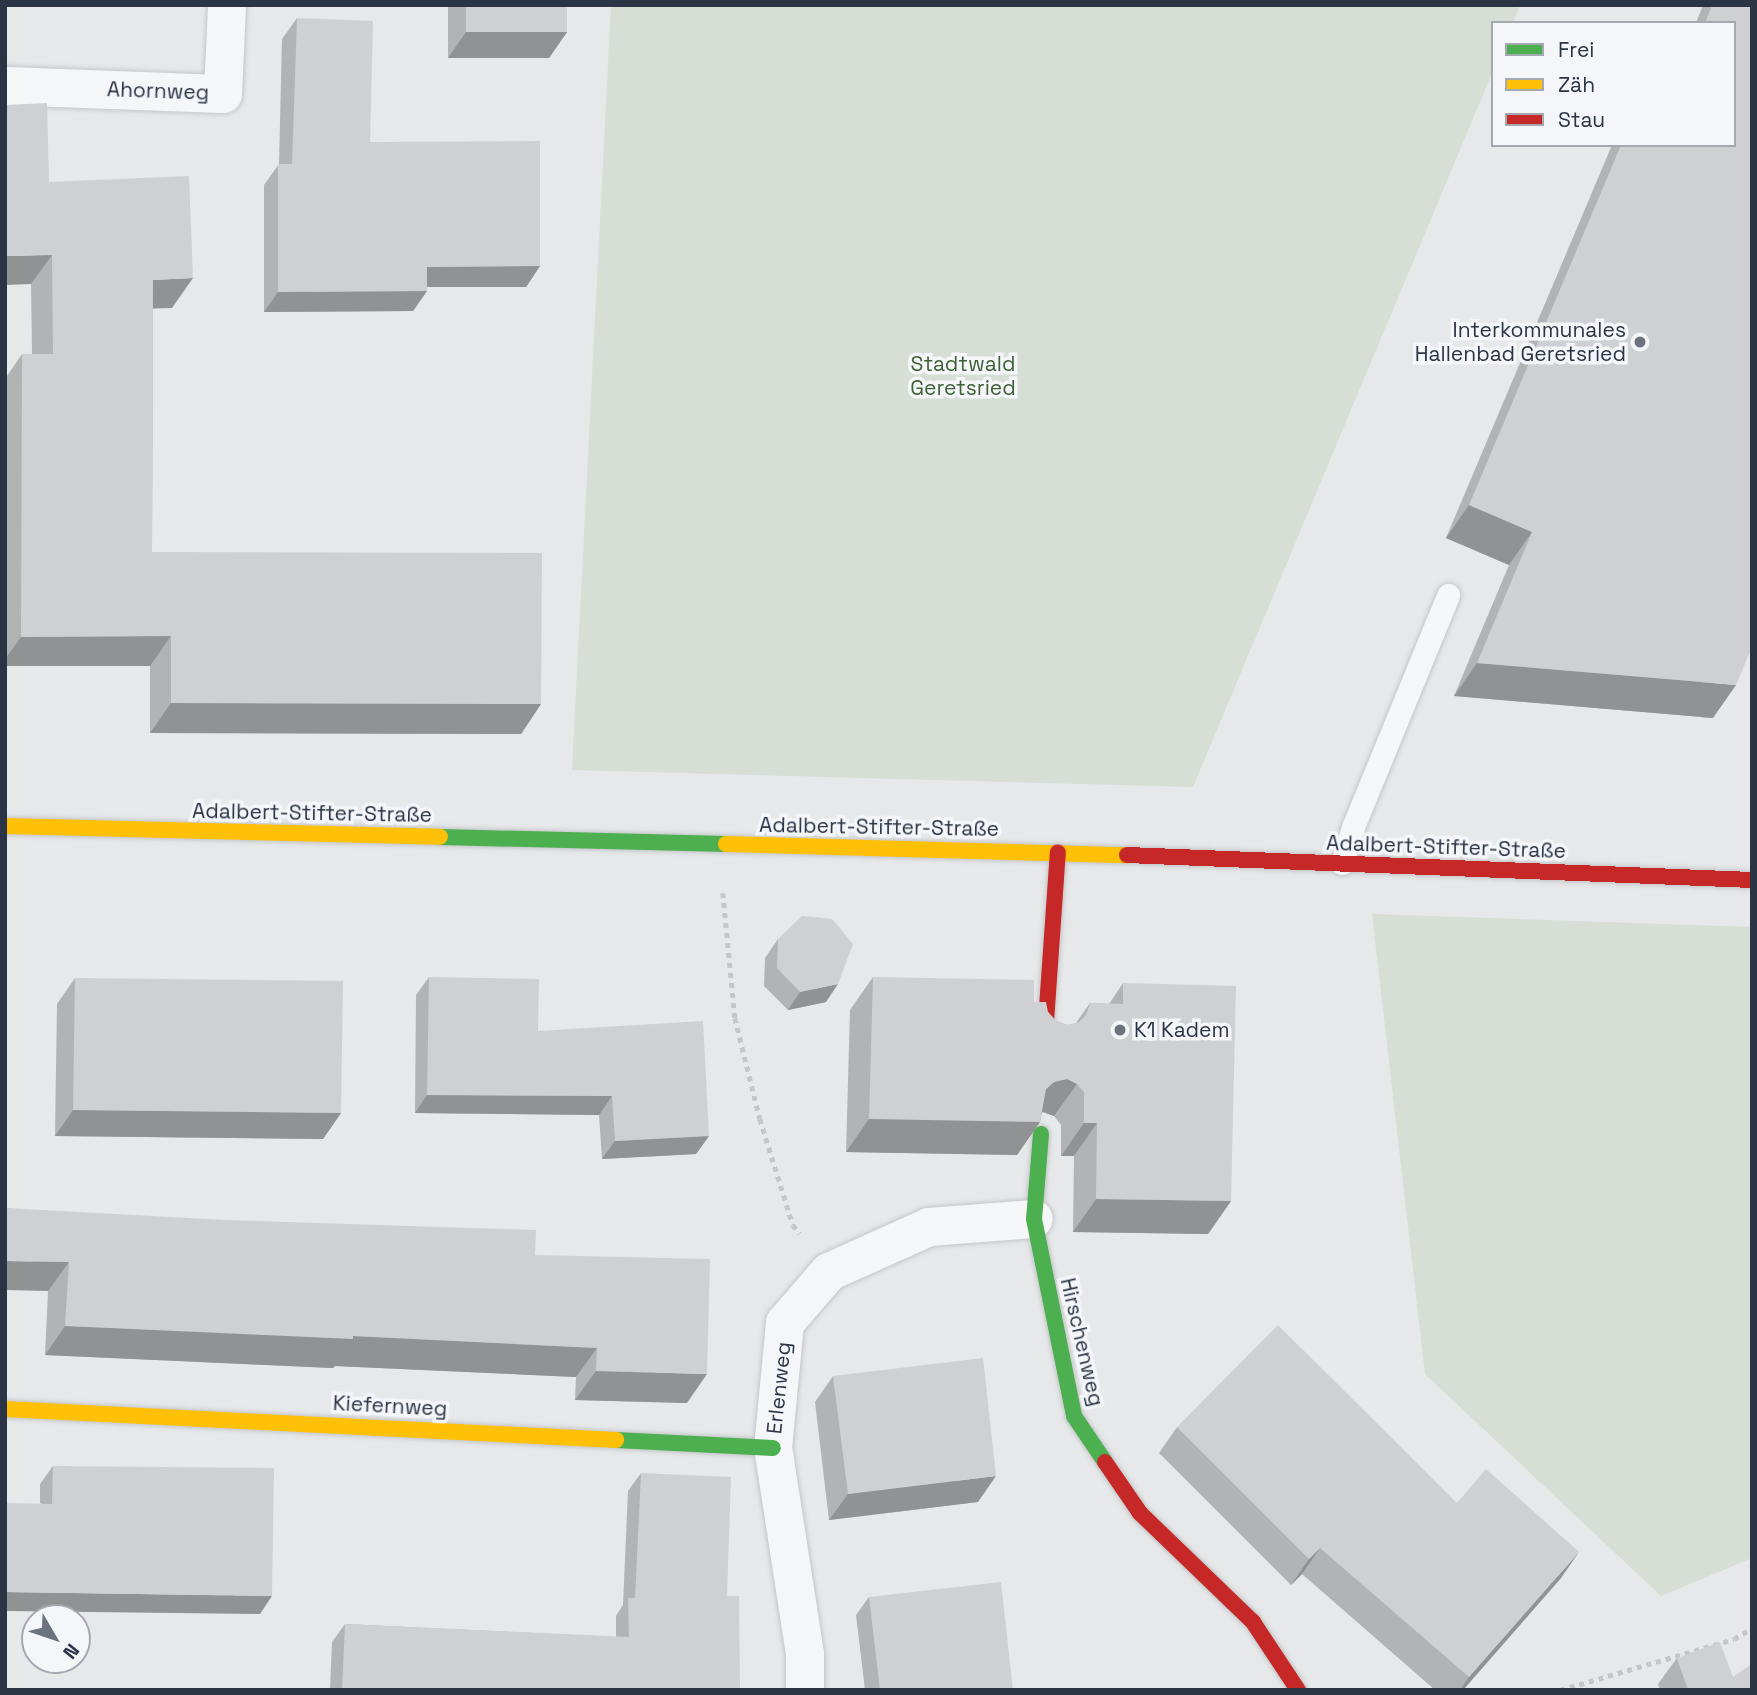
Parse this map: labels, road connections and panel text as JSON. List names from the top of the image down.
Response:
{
  "streets": {
    "street": [
      "Ahornweg",
      "Adalbert-Stifter-Straße",
      "Hirschenweg",
      "Erlenweg",
      "Kiefernweg"
    ]
  },
  "crossings": [
    ["Hirschenweg", "Erlenweg"],
    ["Erlenweg", "Kiefernweg"]
  ],
  "parks": ["Stadtwald Geretsried"],
  "places": ["Interkommunales Hallenbad Geretsried", "K1 Kadem"],
  "legend": ["Frei", "Zäh", "Stau"],
  "north": "bottom right"
}
